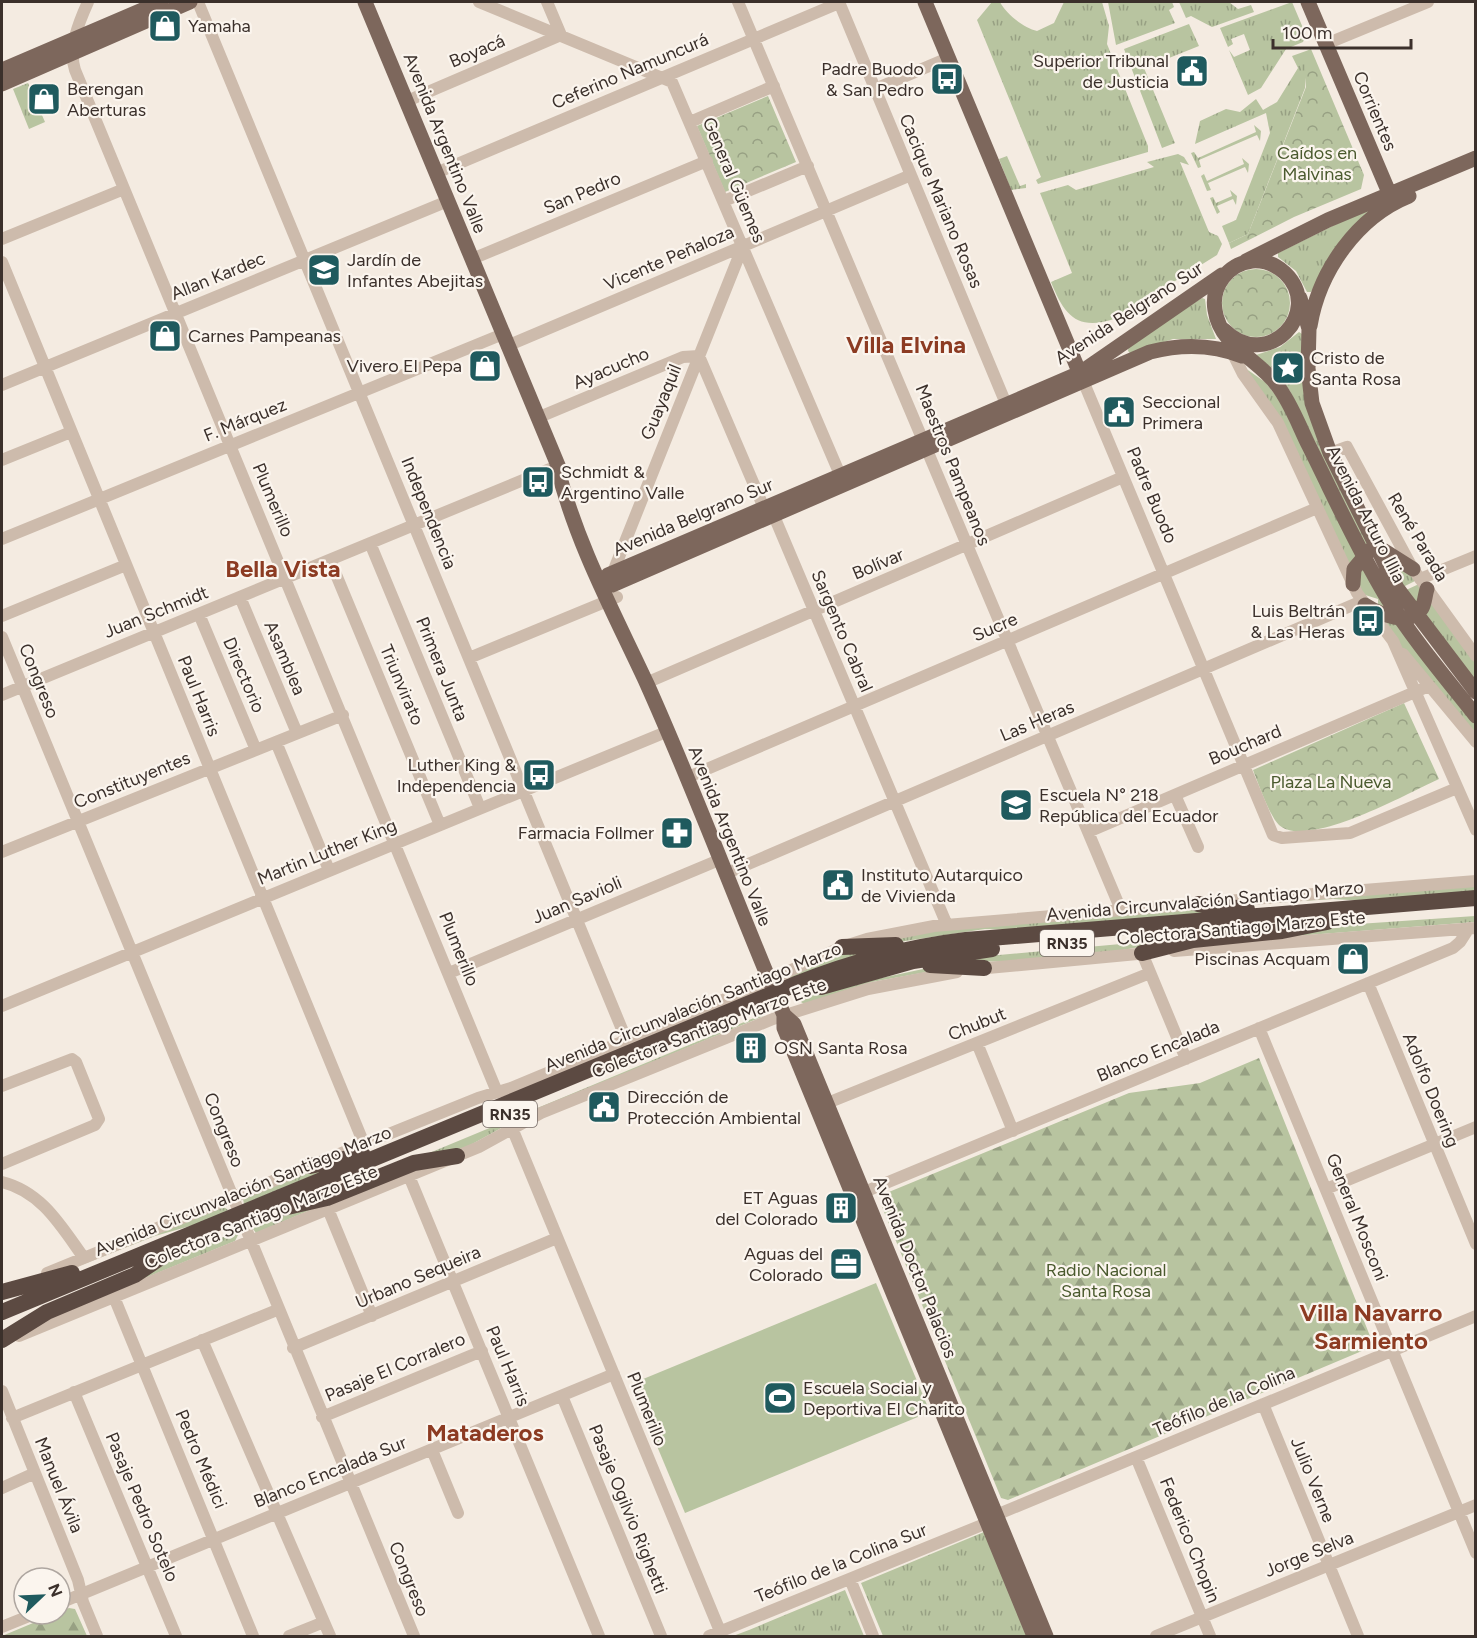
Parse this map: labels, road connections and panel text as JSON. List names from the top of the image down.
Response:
{
  "streets": {
    "highway": ["Avenida Circunvalación Santiago Marzo", "RN35"],
    "main road": [
      "Corrientes",
      "Avenida Argentino Valle",
      "Avenida Belgrano Sur",
      "Padre Buodo",
      "Avenida Arturo Illia",
      "Avenida Doctor Palacios"
    ],
    "street": [
      "Boyacá",
      "Ceferino Namuncurá",
      "General Güemes",
      "San Pedro",
      "Cacique Mariano Rosas",
      "Vicente Peñaloza",
      "Allan Kardec",
      "Ayacucho",
      "Guayaquil",
      "F. Márquez",
      "Maestros Pampeanos",
      "Plumerillo",
      "Independencia",
      "René Parada",
      "Bolívar",
      "Juan Schmidt",
      "Sucre",
      "Sargento Cabral",
      "Asamblea",
      "Primera Junta",
      "Directorio",
      "Congreso",
      "Triunvirato",
      "Paul Harris",
      "Las Heras",
      "Bouchard",
      "Constituyentes",
      "Martin Luther King",
      "Juan Savioli",
      "Colectora Santiago Marzo Este",
      "Chubut",
      "Blanco Encalada",
      "Adolfo Doering",
      "General Mosconi",
      "Urbano Sequeira",
      "Pasaje El Corralero",
      "Teófilo de la Colina",
      "Pedro Médici",
      "Blanco Encalada Sur",
      "Julio Verne",
      "Manuel Ávila",
      "Pasaje Pedro Sotelo",
      "Pasaje Ogilvio Righetti",
      "Federico Chopin",
      "Jorge Selva",
      "Teófilo de la Colina Sur"
    ]
  },
  "crossings": [
    ["Boyacá", "Avenida Argentino Valle"],
    ["Ceferino Namuncurá", "Avenida Argentino Valle"],
    ["Ceferino Namuncurá", "General Güemes"],
    ["Ceferino Namuncurá", "Cacique Mariano Rosas"],
    ["Ceferino Namuncurá", "Maestros Pampeanos"],
    ["Corrientes", "Avenida Belgrano Sur"],
    ["Avenida Argentino Valle", "San Pedro"],
    ["Avenida Argentino Valle", "Vicente Peñaloza"],
    ["Avenida Argentino Valle", "Allan Kardec"],
    ["Avenida Argentino Valle", "Avenida Belgrano Sur"],
    ["Avenida Argentino Valle", "Ayacucho"],
    ["Avenida Argentino Valle", "Guayaquil"],
    ["Avenida Argentino Valle", "F. Márquez"],
    ["Avenida Argentino Valle", "Bolívar"],
    ["Avenida Argentino Valle", "Juan Schmidt"],
    ["Avenida Argentino Valle", "Sucre"],
    ["Avenida Argentino Valle", "Las Heras"],
    ["Avenida Argentino Valle", "Martin Luther King"],
    ["Avenida Argentino Valle", "Juan Savioli"],
    ["Avenida Argentino Valle", "Avenida Circunvalación Santiago Marzo"],
    ["Avenida Argentino Valle", "Colectora Santiago Marzo Este"],
    ["Avenida Argentino Valle", "Avenida Doctor Palacios"],
    ["General Güemes", "San Pedro"],
    ["General Güemes", "Vicente Peñaloza"],
    ["General Güemes", "Avenida Belgrano Sur"],
    ["General Güemes", "Guayaquil"],
    ["Cacique Mariano Rosas", "Vicente Peñaloza"],
    ["Cacique Mariano Rosas", "Avenida Belgrano Sur"],
    ["Vicente Peñaloza", "Guayaquil"],
    ["Vicente Peñaloza", "F. Márquez"],
    ["Vicente Peñaloza", "Maestros Pampeanos"],
    ["Allan Kardec", "Plumerillo"],
    ["Allan Kardec", "Independencia"],
    ["Allan Kardec", "Paul Harris"],
    ["Avenida Belgrano Sur", "Guayaquil"],
    ["Avenida Belgrano Sur", "Maestros Pampeanos"],
    ["Avenida Belgrano Sur", "Padre Buodo"],
    ["Avenida Belgrano Sur", "Avenida Arturo Illia"],
    ["Avenida Belgrano Sur", "Sargento Cabral"],
    ["Ayacucho", "Guayaquil"],
    ["Ayacucho", "Sargento Cabral"],
    ["Guayaquil", "Sargento Cabral"],
    ["F. Márquez", "Plumerillo"],
    ["F. Márquez", "Independencia"],
    ["F. Márquez", "Paul Harris"],
    ["Maestros Pampeanos", "Bolívar"],
    ["Maestros Pampeanos", "Sucre"],
    ["Maestros Pampeanos", "Las Heras"],
    ["Maestros Pampeanos", "Bouchard"],
    ["Maestros Pampeanos", "Colectora Santiago Marzo Este"],
    ["Padre Buodo", "Bolívar"],
    ["Padre Buodo", "Sucre"],
    ["Padre Buodo", "Las Heras"],
    ["Padre Buodo", "Bouchard"],
    ["Plumerillo", "Juan Schmidt"],
    ["Plumerillo", "Constituyentes"],
    ["Plumerillo", "Martin Luther King"],
    ["Plumerillo", "Juan Savioli"],
    ["Plumerillo", "Avenida Circunvalación Santiago Marzo"],
    ["Plumerillo", "Colectora Santiago Marzo Este"],
    ["Plumerillo", "Urbano Sequeira"],
    ["Plumerillo", "Blanco Encalada Sur"],
    ["Plumerillo", "Teófilo de la Colina Sur"],
    ["Independencia", "Juan Schmidt"],
    ["Independencia", "Martin Luther King"],
    ["Independencia", "Juan Savioli"],
    ["Independencia", "Colectora Santiago Marzo Este"],
    ["Avenida Arturo Illia", "René Parada"],
    ["Bolívar", "Sargento Cabral"],
    ["Juan Schmidt", "Asamblea"],
    ["Juan Schmidt", "Primera Junta"],
    ["Juan Schmidt", "Directorio"],
    ["Juan Schmidt", "Congreso"],
    ["Juan Schmidt", "Triunvirato"],
    ["Juan Schmidt", "Paul Harris"],
    ["Sucre", "Sargento Cabral"],
    ["Sargento Cabral", "Las Heras"],
    ["Sargento Cabral", "Colectora Santiago Marzo Este"],
    ["Asamblea", "Constituyentes"],
    ["Primera Junta", "Martin Luther King"],
    ["Directorio", "Constituyentes"],
    ["Congreso", "Constituyentes"],
    ["Congreso", "Martin Luther King"],
    ["Congreso", "Avenida Circunvalación Santiago Marzo"],
    ["Congreso", "Colectora Santiago Marzo Este"],
    ["Congreso", "Urbano Sequeira"],
    ["Congreso", "Pasaje El Corralero"],
    ["Congreso", "Blanco Encalada Sur"],
    ["Triunvirato", "Martin Luther King"],
    ["Paul Harris", "Constituyentes"],
    ["Paul Harris", "Martin Luther King"],
    ["Paul Harris", "Colectora Santiago Marzo Este"],
    ["Paul Harris", "Urbano Sequeira"],
    ["Paul Harris", "Pasaje El Corralero"],
    ["Paul Harris", "Blanco Encalada Sur"],
    ["Las Heras", "Juan Savioli"],
    ["Avenida Circunvalación Santiago Marzo", "Colectora Santiago Marzo Este"],
    ["Avenida Circunvalación Santiago Marzo", "Avenida Doctor Palacios"],
    ["Colectora Santiago Marzo Este", "Blanco Encalada"],
    ["Colectora Santiago Marzo Este", "Avenida Doctor Palacios"],
    ["Colectora Santiago Marzo Este", "Pedro Médici"],
    ["Chubut", "Avenida Doctor Palacios"],
    ["Blanco Encalada", "Adolfo Doering"],
    ["Blanco Encalada", "General Mosconi"],
    ["Blanco Encalada", "Avenida Doctor Palacios"],
    ["General Mosconi", "Teófilo de la Colina"],
    ["General Mosconi", "Jorge Selva"],
    ["Avenida Doctor Palacios", "Teófilo de la Colina"],
    ["Avenida Doctor Palacios", "Teófilo de la Colina Sur"],
    ["Teófilo de la Colina", "Julio Verne"],
    ["Teófilo de la Colina", "Federico Chopin"],
    ["Teófilo de la Colina", "Teófilo de la Colina Sur"],
    ["Pedro Médici", "Blanco Encalada Sur"],
    ["Blanco Encalada Sur", "Manuel Ávila"],
    ["Blanco Encalada Sur", "Pasaje Pedro Sotelo"],
    ["Blanco Encalada Sur", "Pasaje Ogilvio Righetti"],
    ["Julio Verne", "Jorge Selva"],
    ["Federico Chopin", "Jorge Selva"]
  ],
  "districts": [
    "Villa Elvina",
    "Bella Vista",
    "Villa Navarro Sarmiento",
    "Mataderos"
  ],
  "parks": ["Caídos en Malvinas", "Plaza La Nueva", "Radio Nacional Santa Rosa"],
  "places": {
    "shop": [
      "Yamaha",
      "Berengan Aberturas",
      "Carnes Pampeanas",
      "Vivero El Pepa",
      "Piscinas Acquam"
    ],
    "public building": [
      "Superior Tribunal de Justicia",
      "Seccional Primera",
      "Instituto Autarquico de Vivienda",
      "Dirección de Protección Ambiental"
    ],
    "bus stop": [
      "Padre Buodo & San Pedro",
      "Schmidt & Argentino Valle",
      "Luis Beltrán & Las Heras",
      "Luther King & Independencia"
    ],
    "school or university": ["Jardín de Infantes Abejitas", "Escuela N° 218 República del Ecuador"],
    "place": ["Cristo de Santa Rosa"],
    "pharmacy": ["Farmacia Follmer"],
    "building": ["OSN Santa Rosa", "ET Aguas del Colorado"],
    "office": ["Aguas del Colorado"],
    "sports": ["Escuela Social y Deportiva El Charito"]
  },
  "scale_bar": "100 m",
  "north": "top right"
}
